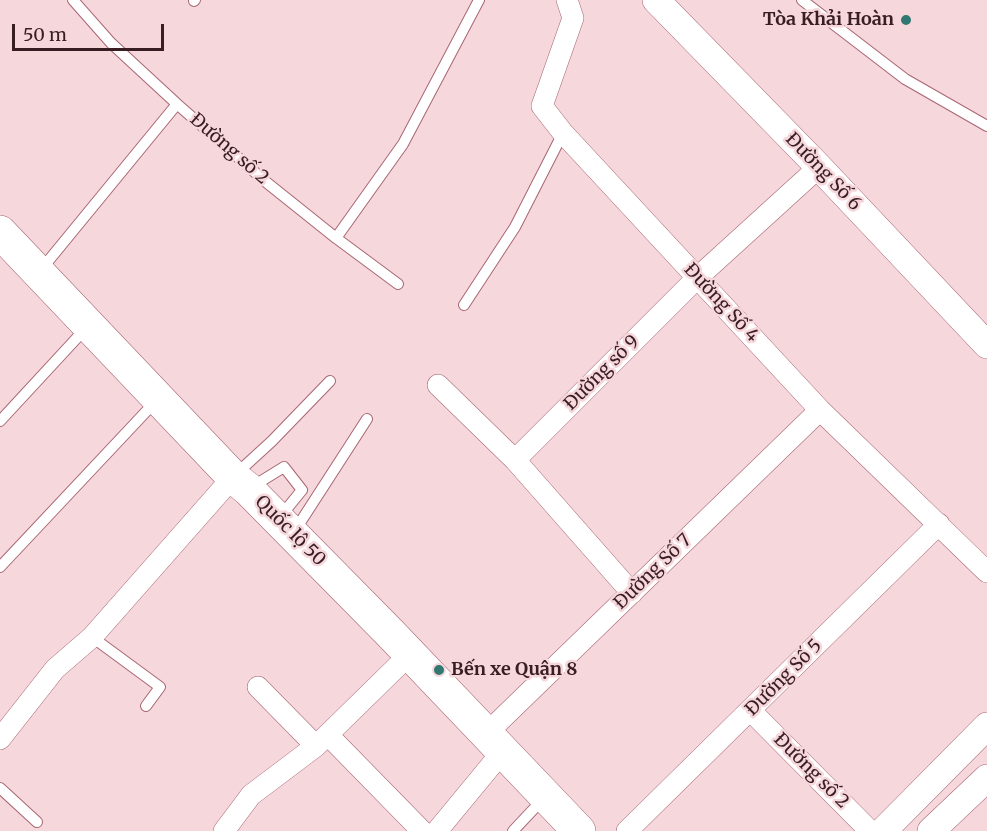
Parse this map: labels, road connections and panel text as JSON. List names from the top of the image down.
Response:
{
  "streets": {
    "main road": ["Quốc lộ 50"],
    "street": [
      "Đường số 2",
      "Đường Số 6",
      "Đường Số 4",
      "Đường số 9",
      "Đường Số 7",
      "Đường Số 5"
    ]
  },
  "crossings": [
    ["Đường số 2", "Đường Số 5"],
    ["Đường Số 6", "Đường số 9"],
    ["Đường Số 4", "Đường số 9"],
    ["Đường Số 4", "Đường Số 7"],
    ["Đường Số 4", "Đường Số 5"],
    ["Quốc lộ 50", "Đường Số 7"]
  ],
  "places": ["Tòa Khải Hoàn", "Bến xe Quận 8"],
  "scale_bar": "50 m"
}
